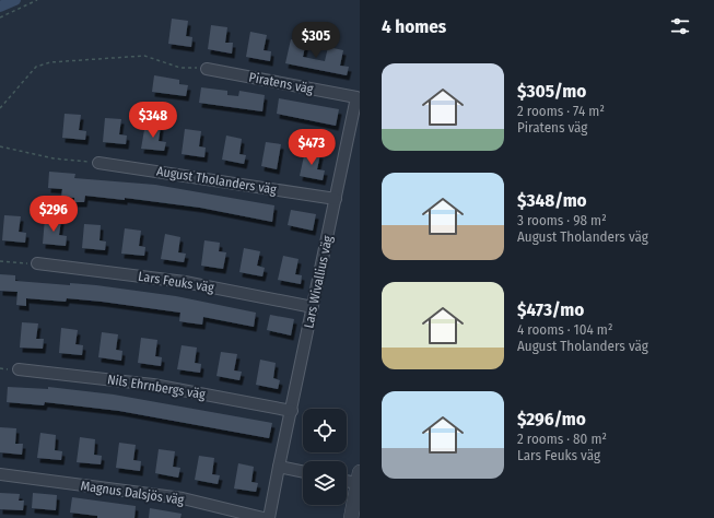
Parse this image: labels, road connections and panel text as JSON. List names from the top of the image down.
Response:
{
  "streets": {
    "street": [
      "Piratens väg",
      "August Tholanders väg",
      "Lars Feuks väg",
      "Lars Wivallius väg",
      "Nils Ehrnbergs väg",
      "Magnus Dalsjös väg"
    ]
  },
  "crossings": [
    ["Piratens väg", "Lars Wivallius väg"],
    ["August Tholanders väg", "Lars Wivallius väg"],
    ["Lars Feuks väg", "Lars Wivallius väg"],
    ["Lars Wivallius väg", "Nils Ehrnbergs väg"]
  ],
  "page": {
    "heading": "4 homes",
    "price": [
      "$305",
      "$348",
      "$473",
      "$296"
    ],
    "list": [
      {
        "name": "$305/mo",
        "note": "2 rooms · 74 m² · Piratens väg"
      },
      {
        "name": "$348/mo",
        "note": "3 rooms · 98 m² · August Tholanders väg"
      },
      {
        "name": "$473/mo",
        "note": "4 rooms · 104 m² · August Tholanders väg"
      },
      {
        "name": "$296/mo",
        "note": "2 rooms · 80 m² · Lars Feuks väg"
      }
    ]
  }
}
